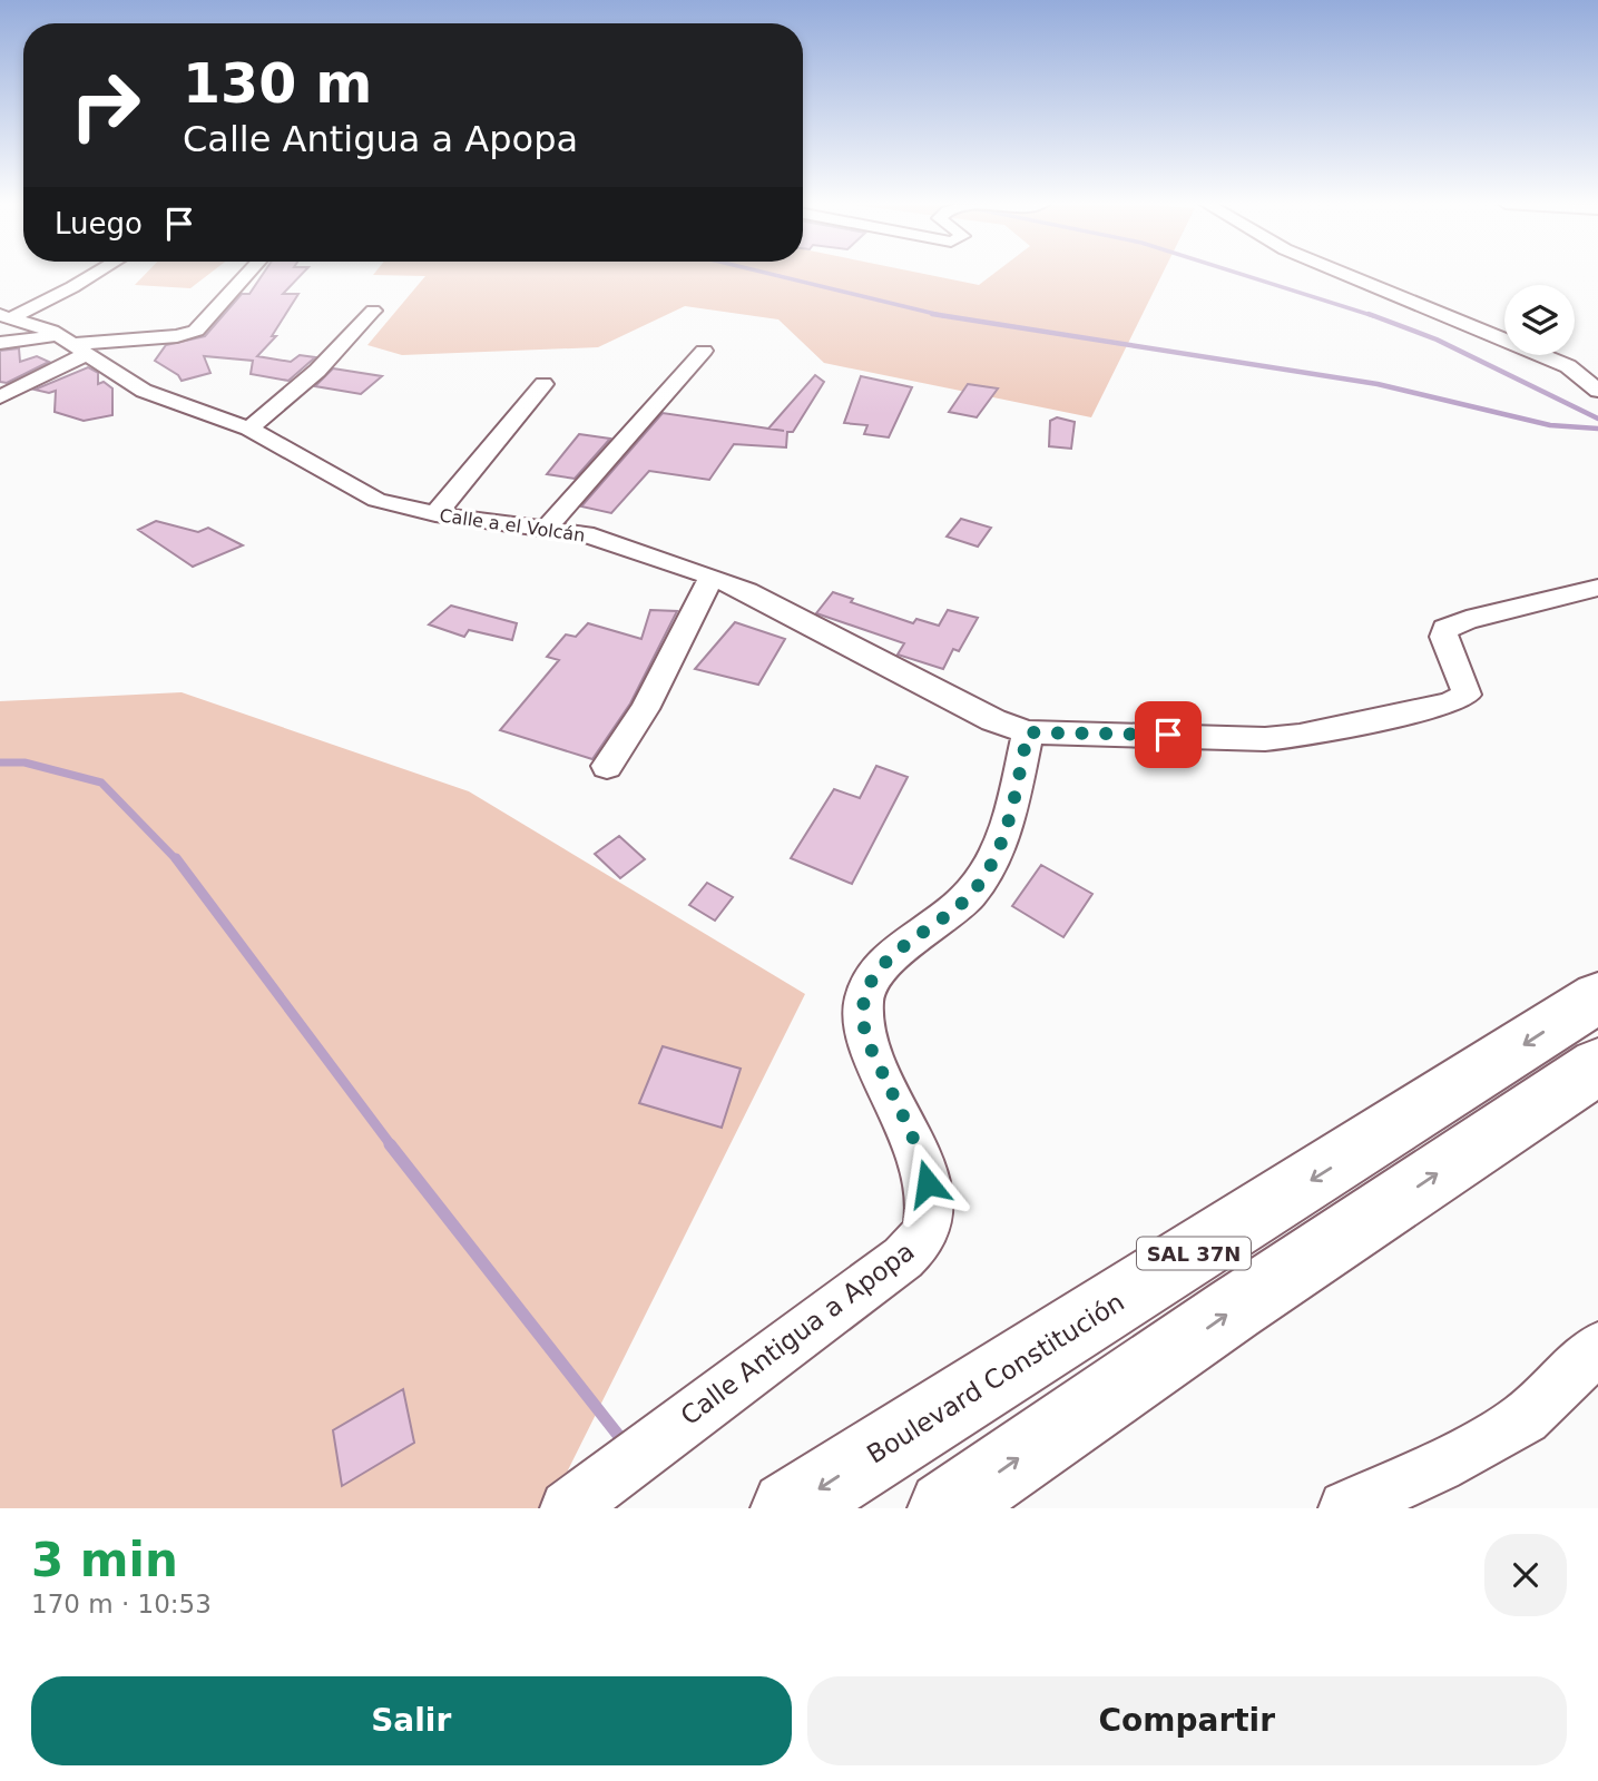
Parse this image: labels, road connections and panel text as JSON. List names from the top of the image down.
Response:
{
  "streets": {
    "highway": ["SAL 37N", "Boulevard Constitución"],
    "street": ["Calle a el Volcán", "Calle Antigua a Apopa"]
  },
  "crossings": [
    ["Calle a el Volcán", "Calle Antigua a Apopa"]
  ],
  "page": {
    "turn": ["130 m", "Calle Antigua a Apopa"],
    "then": "Luego",
    "heading": ["3 min", "170 m · 10:53"],
    "buttons": ["Salir", "Compartir"]
  }
}
